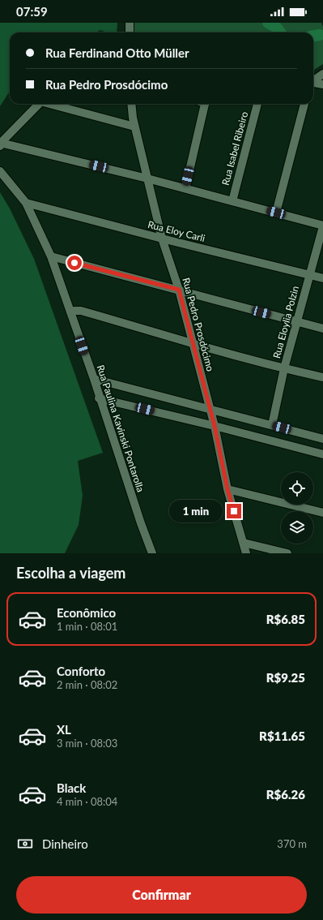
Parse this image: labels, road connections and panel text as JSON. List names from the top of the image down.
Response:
{
  "streets": {
    "street": [
      "Rua Isabel Ribeiro",
      "Rua Eloy Carli",
      "Rua Eloylia Polzin",
      "Rua Pedro Prosdócimo",
      "Rua Paulina Kavinski Pontarolla"
    ]
  },
  "crossings": [
    ["Rua Eloy Carli", "Rua Eloylia Polzin"],
    ["Rua Eloy Carli", "Rua Pedro Prosdócimo"],
    ["Rua Eloy Carli", "Rua Paulina Kavinski Pontarolla"]
  ],
  "page": {
    "status": "07:59",
    "banner": ["Rua Ferdinand Otto Müller", "Rua Pedro Prosdócimo"],
    "bubble": "1 min",
    "heading": "Escolha a viagem",
    "list": [
      {
        "name": "Econômico",
        "note": "1 min · 08:01",
        "value": "R$6.85"
      },
      {
        "name": "Conforto",
        "note": "2 min · 08:02",
        "value": "R$9.25"
      },
      {
        "name": "XL",
        "note": "3 min · 08:03",
        "value": "R$11.65"
      },
      {
        "name": "Black",
        "note": "4 min · 08:04",
        "value": "R$6.26"
      }
    ],
    "pay": ["Dinheiro", "370 m"],
    "buttons": "Confirmar"
  }
}
